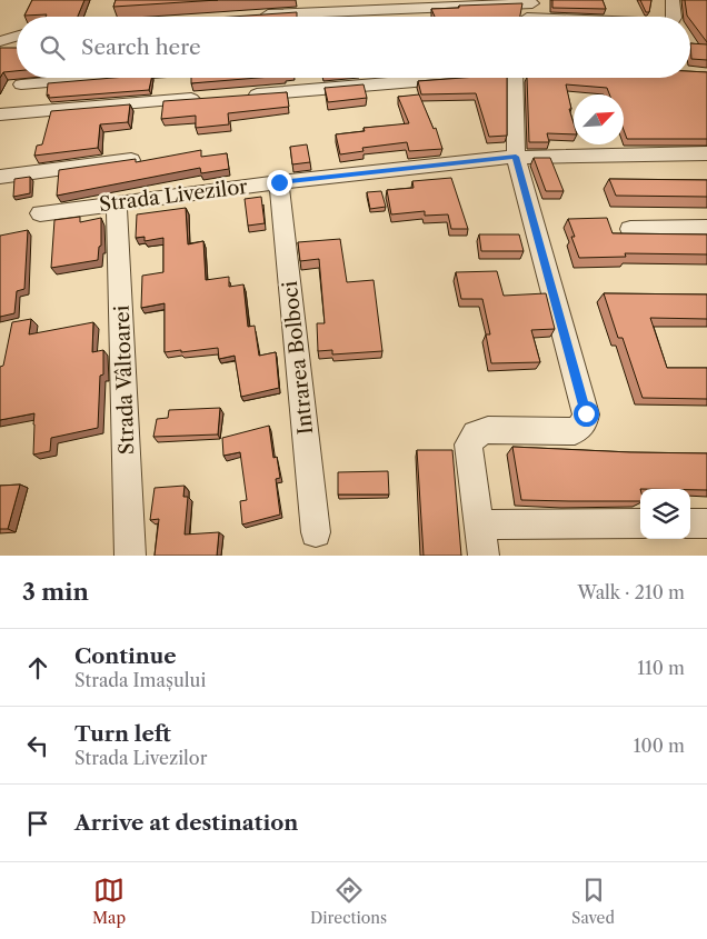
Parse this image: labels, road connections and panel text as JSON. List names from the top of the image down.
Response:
{
  "streets": {
    "street": ["Strada Livezilor", "Intrarea Bolboci", "Strada Vâltoarei"]
  },
  "crossings": [
    ["Strada Livezilor", "Intrarea Bolboci"],
    ["Strada Livezilor", "Strada Vâltoarei"]
  ],
  "north": "top right",
  "page": {
    "search": "Search here",
    "heading": ["3 min", "Walk · 210 m"],
    "list": [
      ["Continue", "Strada Imașului", "110 m"],
      ["Turn left", "Strada Livezilor", "100 m"],
      "Arrive at destination"
    ],
    "nav": ["Map", "Directions", "Saved"]
  }
}
